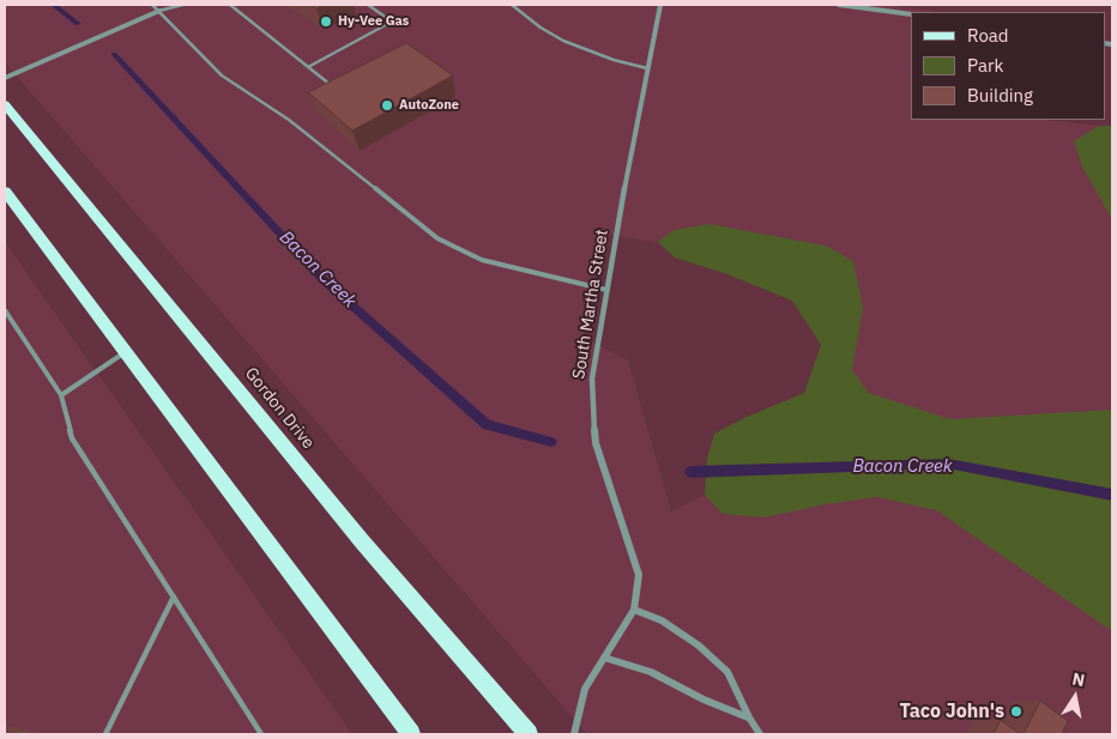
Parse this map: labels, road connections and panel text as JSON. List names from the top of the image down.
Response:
{
  "streets": {
    "main road": ["Gordon Drive"],
    "street": ["South Martha Street"]
  },
  "water": ["Bacon Creek"],
  "places": ["Hy-Vee Gas", "AutoZone", "Taco John's"],
  "legend": ["Road", "Park", "Building"],
  "north": "top"
}
